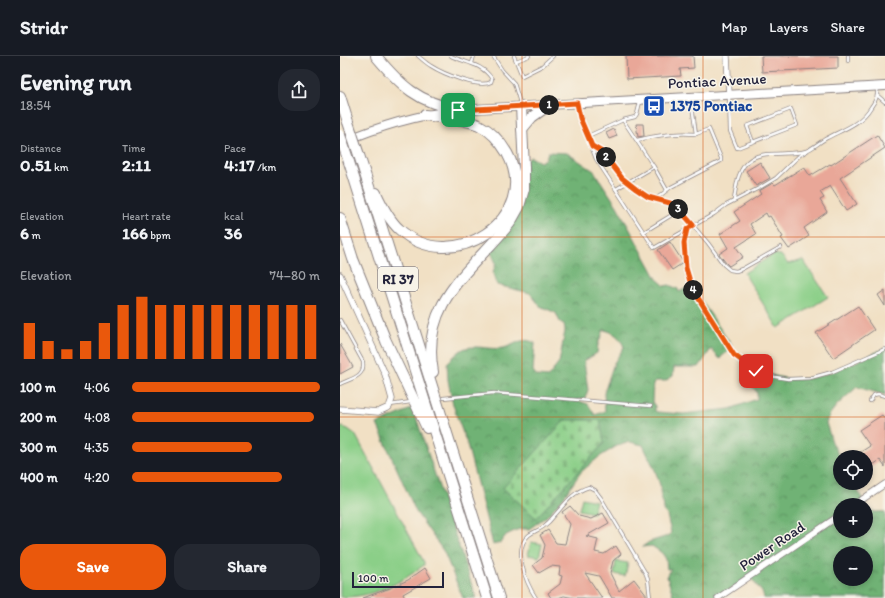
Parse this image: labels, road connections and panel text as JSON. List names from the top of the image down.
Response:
{
  "streets": {
    "highway": ["RI 37"],
    "main road": ["Pontiac Avenue"],
    "street": ["Power Road"]
  },
  "places": {
    "bus stop": ["1375 Pontiac"]
  },
  "scale_bar": "100 m",
  "page": {
    "header": "Stridr",
    "nav": ["Map", "Layers", "Share"],
    "heading": ["Evening run", "18:54"],
    "pins": [
      "1",
      "2",
      "3",
      "4"
    ],
    "stats": [
      ["Distance", "0.51 km"],
      ["Time", "2:11"],
      ["Pace", "4:17 /km"],
      ["Elevation", "6 m"],
      ["Heart rate", "166 bpm"],
      ["kcal", "36"]
    ],
    "chart": ["Elevation", "74–80 m"],
    "list": [
      {
        "name": "100 m",
        "note": "4:06"
      },
      {
        "name": "200 m",
        "note": "4:08"
      },
      {
        "name": "300 m",
        "note": "4:35"
      },
      {
        "name": "400 m",
        "note": "4:20"
      }
    ],
    "map_buttons": ["+", "−"],
    "buttons": ["Save", "Share"],
    "scale": "100 m"
  }
}
